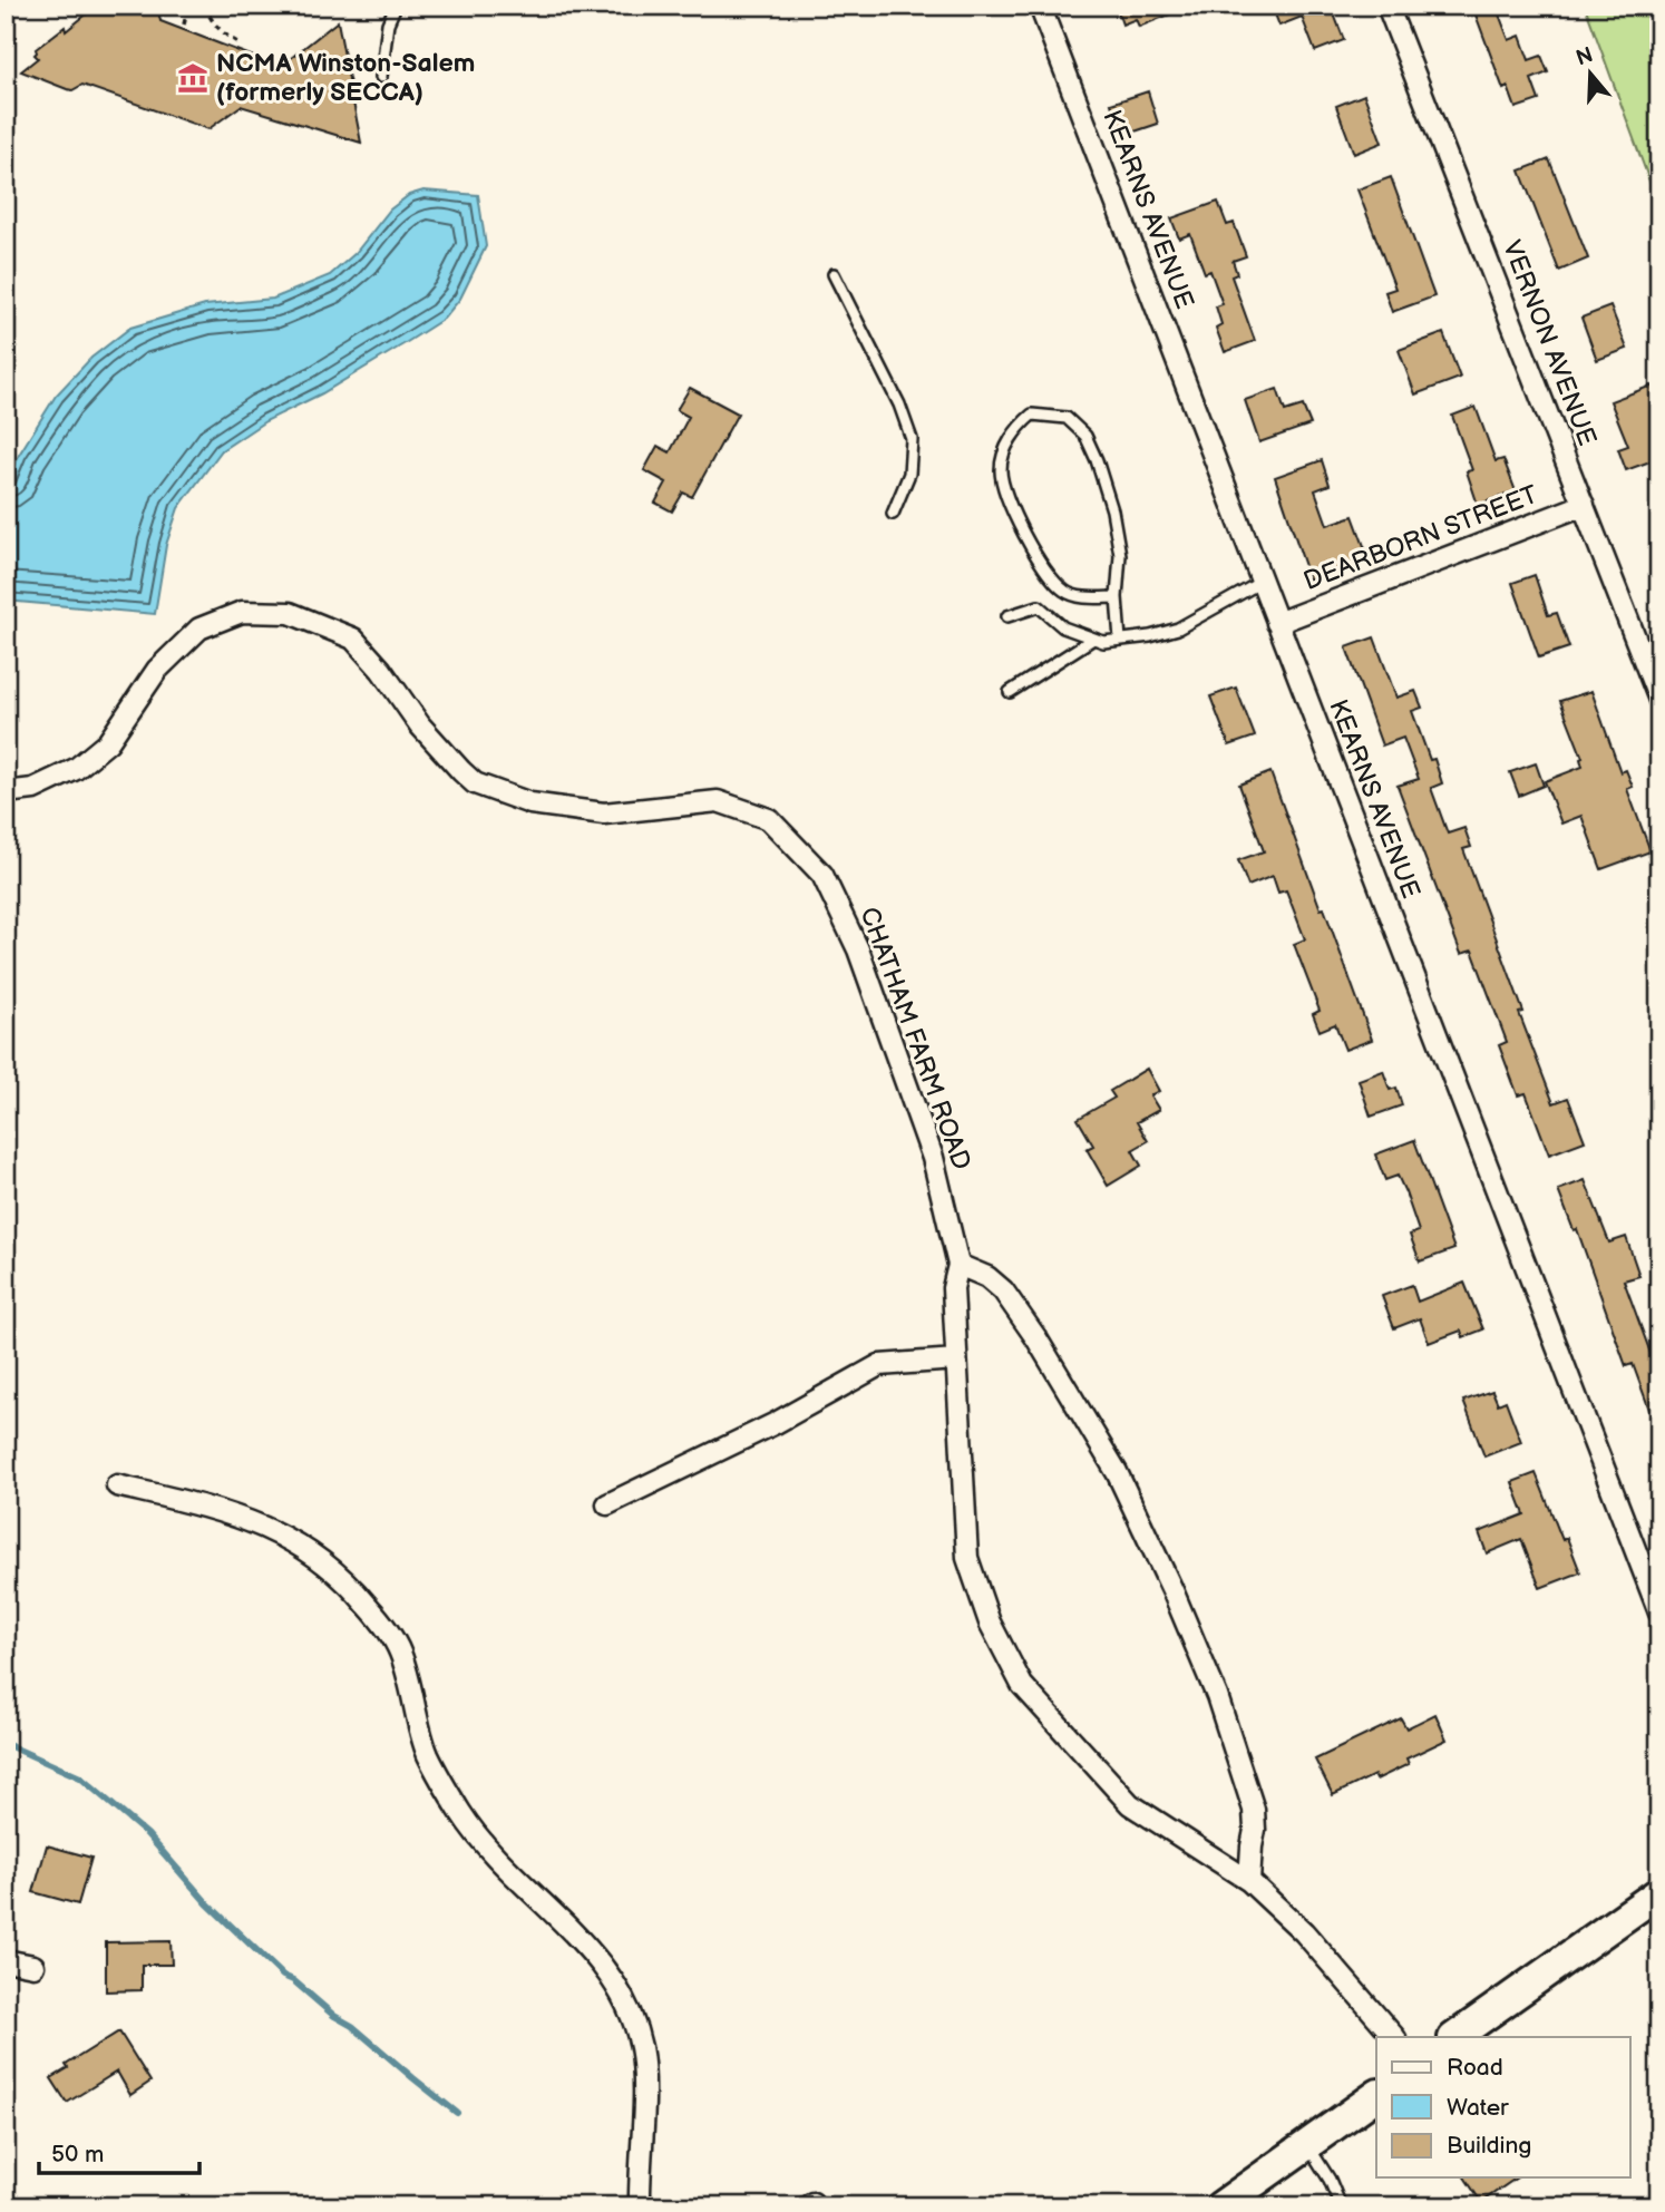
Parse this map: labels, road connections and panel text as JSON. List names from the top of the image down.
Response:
{
  "streets": {
    "street": [
      "KEARNS AVENUE",
      "VERNON AVENUE",
      "DEARBORN STREET",
      "CHATHAM FARM ROAD"
    ]
  },
  "crossings": [
    ["KEARNS AVENUE", "DEARBORN STREET"],
    ["VERNON AVENUE", "DEARBORN STREET"]
  ],
  "places": {
    "museum": ["NCMA Winston-Salem (formerly SECCA)"]
  },
  "legend": ["Road", "Water", "Building"],
  "scale_bar": "50 m",
  "north": "top"
}
